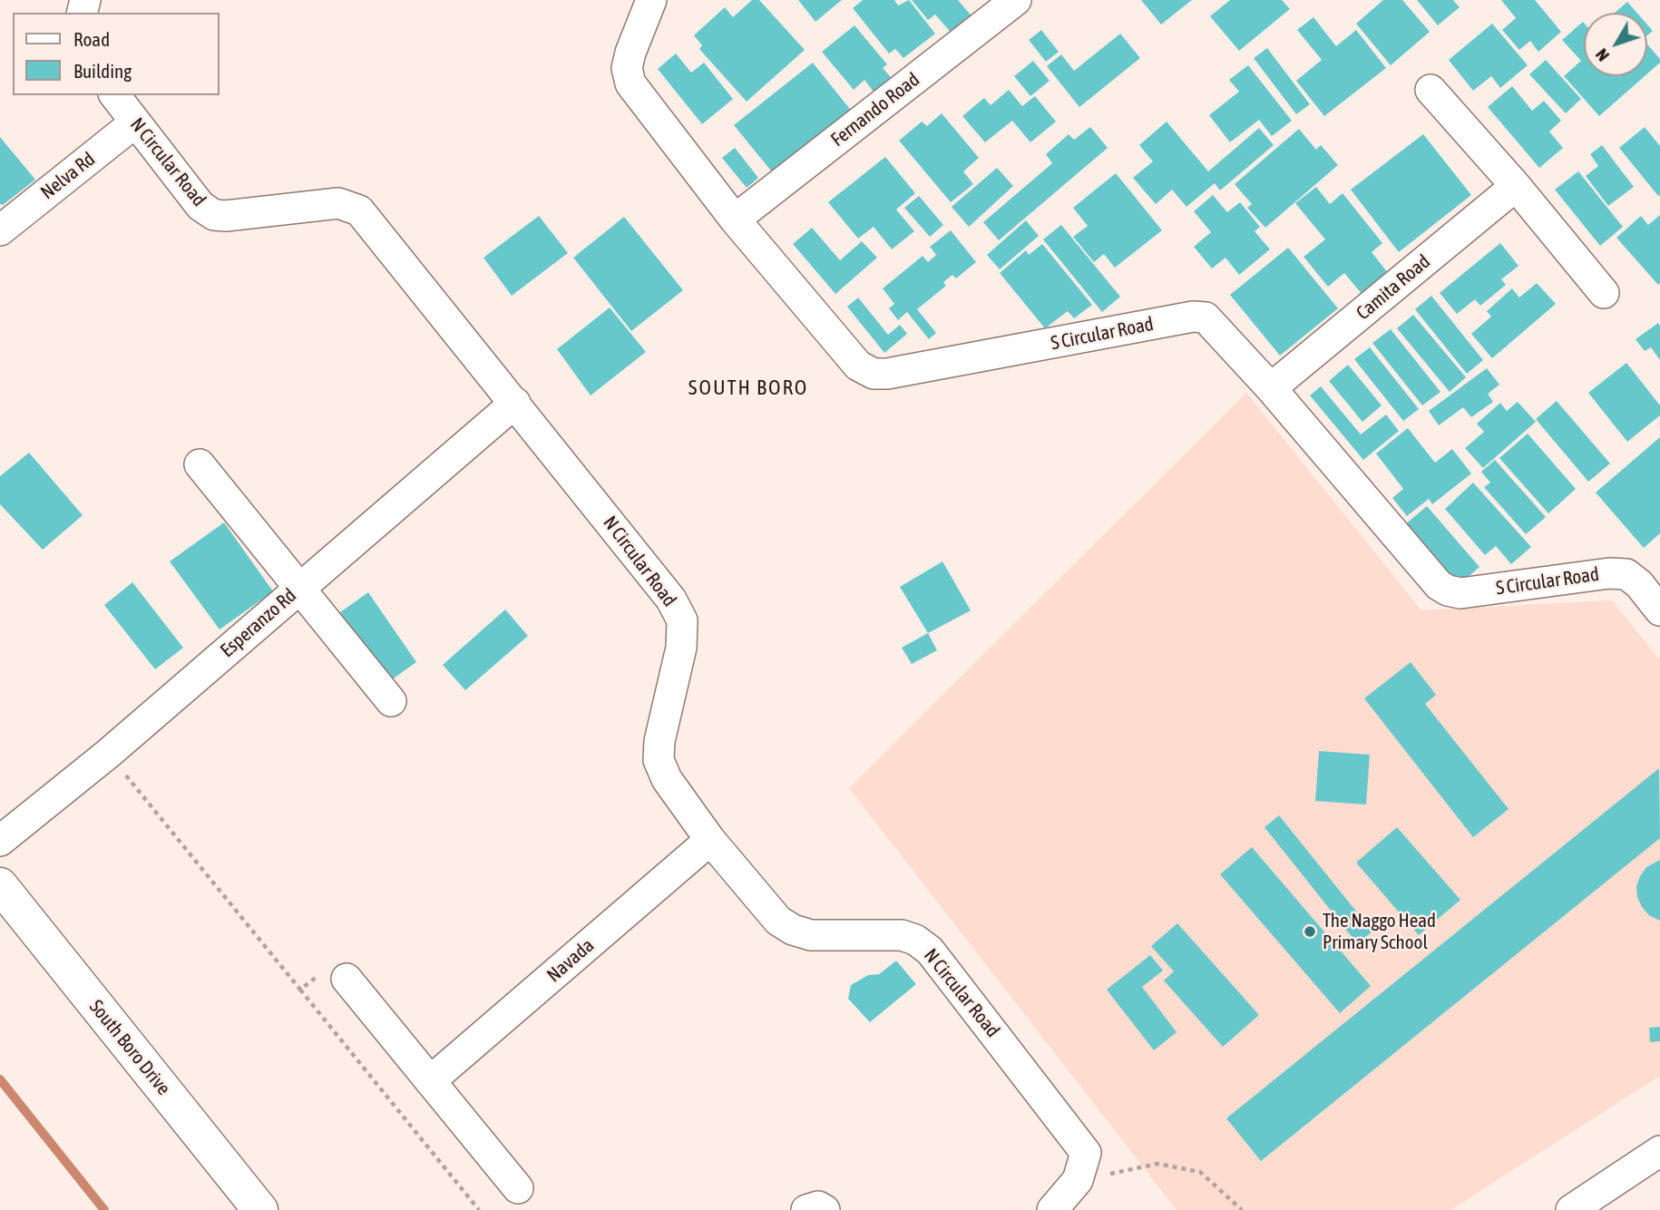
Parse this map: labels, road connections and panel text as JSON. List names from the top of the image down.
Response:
{
  "streets": {
    "main road": ["South Boro Drive"],
    "street": [
      "Fernando Road",
      "N Circular Road",
      "Nelva Rd",
      "Camita Road",
      "S Circular Road",
      "Esperanzo Rd",
      "Navada"
    ]
  },
  "crossings": [
    ["Fernando Road", "S Circular Road"],
    ["N Circular Road", "Nelva Rd"],
    ["N Circular Road", "Esperanzo Rd"],
    ["N Circular Road", "Navada"],
    ["Camita Road", "S Circular Road"]
  ],
  "districts": ["SOUTH BORO"],
  "places": ["The Naggo Head Primary School"],
  "legend": ["Road", "Building"],
  "north": "bottom left"
}
